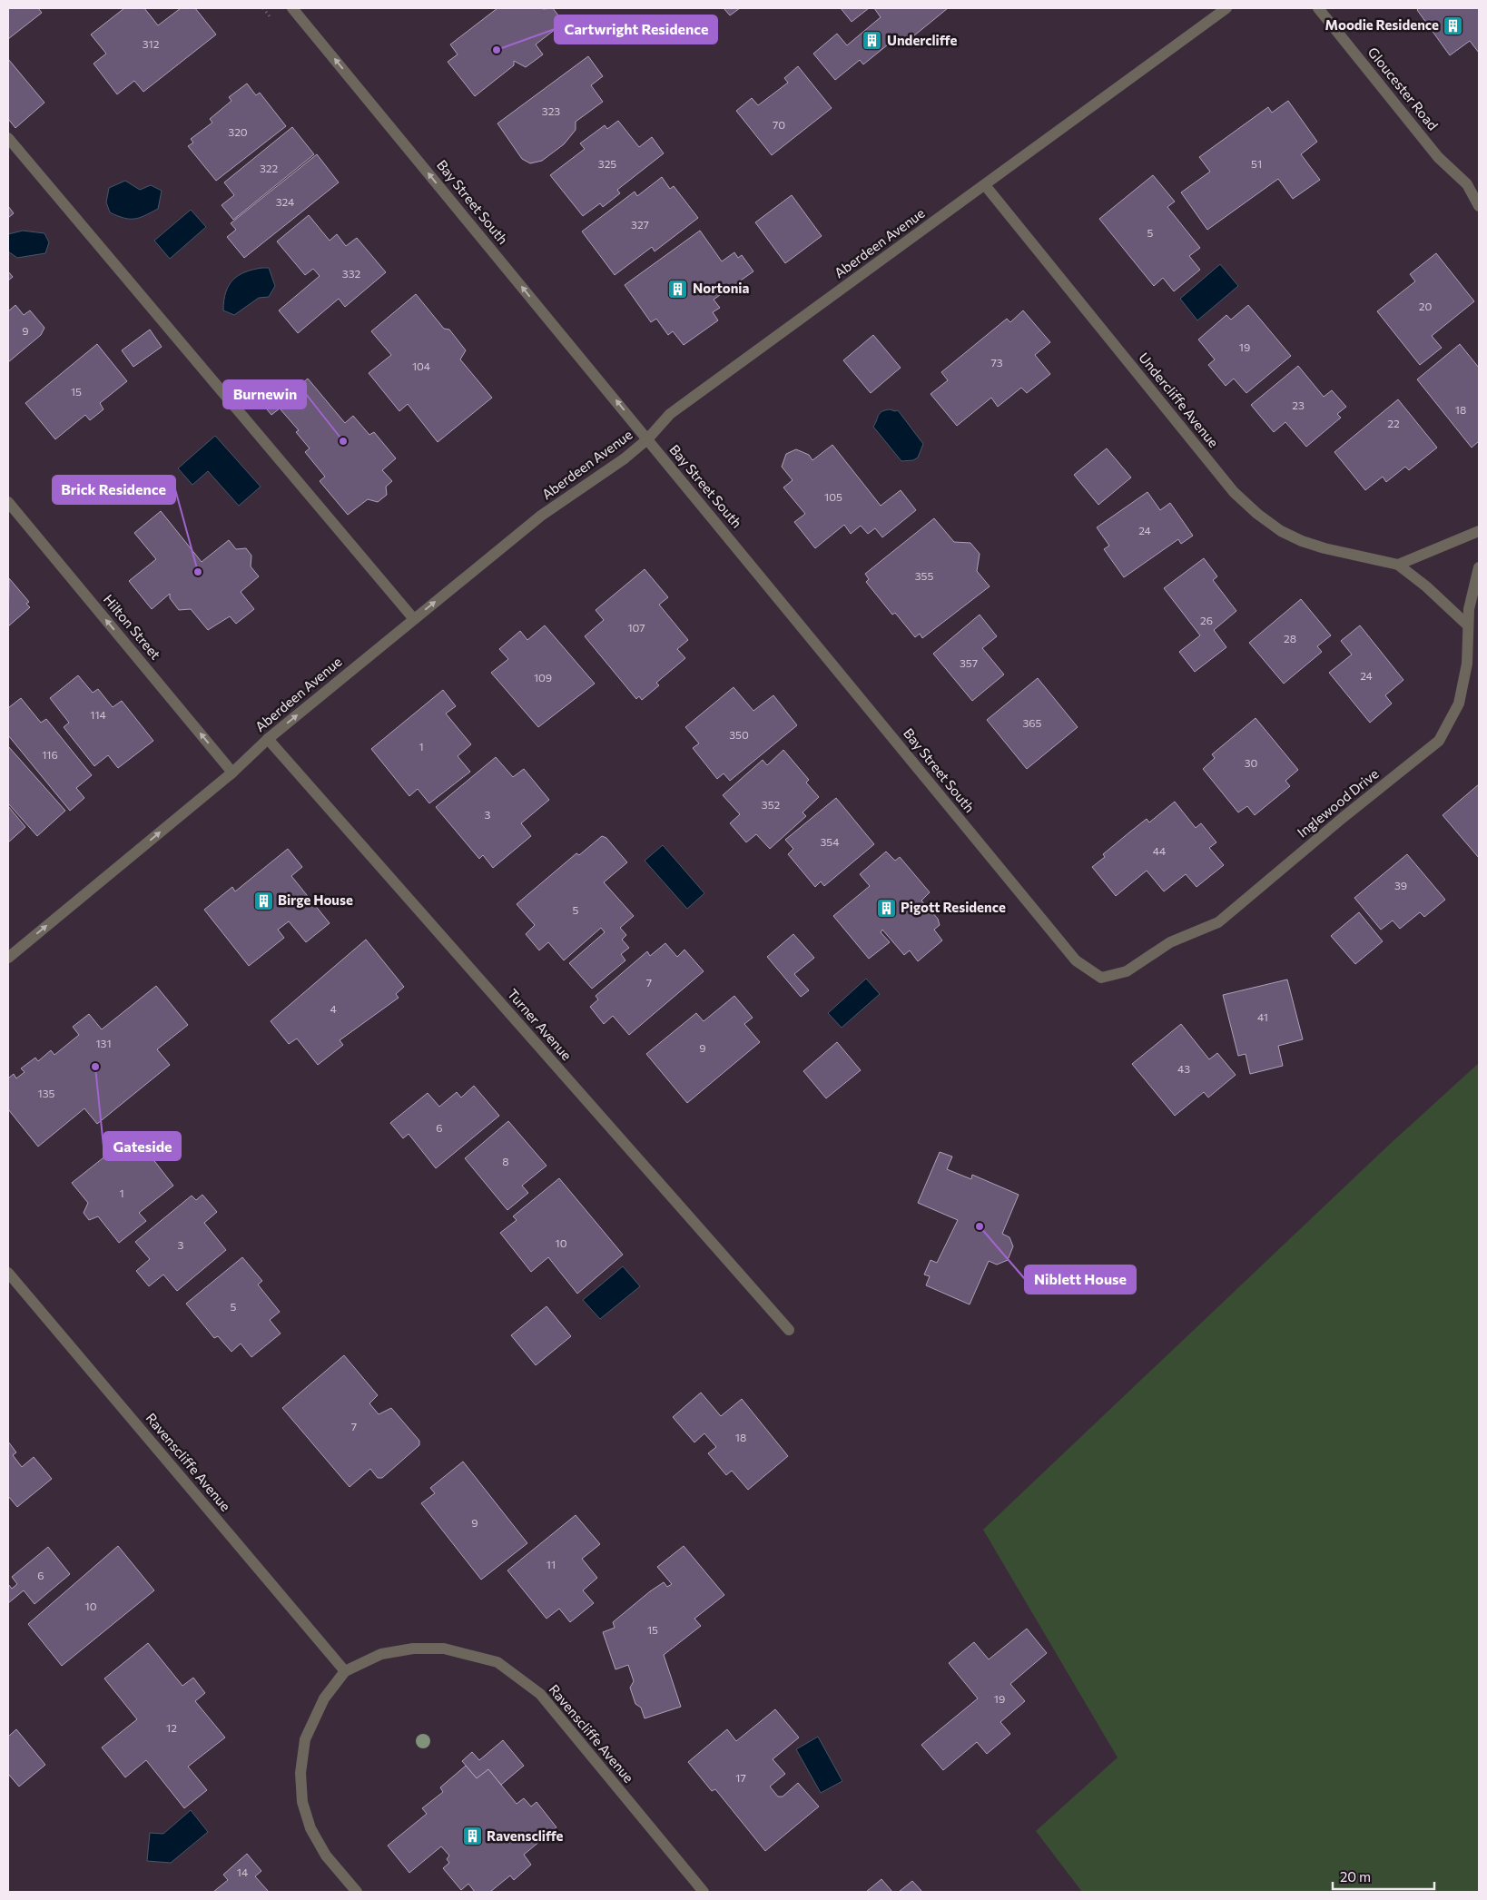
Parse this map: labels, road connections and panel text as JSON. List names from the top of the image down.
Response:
{
  "streets": {
    "street": [
      "Gloucester Road",
      "Bay Street South",
      "Aberdeen Avenue",
      "Undercliffe Avenue",
      "Hilton Street",
      "Inglewood Drive",
      "Turner Avenue",
      "Ravenscliffe Avenue"
    ]
  },
  "crossings": [
    ["Bay Street South", "Aberdeen Avenue"],
    ["Bay Street South", "Inglewood Drive"],
    ["Aberdeen Avenue", "Undercliffe Avenue"],
    ["Aberdeen Avenue", "Hilton Street"],
    ["Aberdeen Avenue", "Turner Avenue"],
    ["Undercliffe Avenue", "Inglewood Drive"]
  ],
  "one_way": ["Bay Street South", "Aberdeen Avenue", "Hilton Street"],
  "places": {
    "building": [
      "Moodie Residence",
      "Undercliffe",
      "Nortonia",
      "Birge House",
      "Pigott Residence",
      "Ravenscliffe"
    ],
    "other": [
      "Cartwright Residence",
      "Burnewin",
      "Brick Residence",
      "Gateside",
      "Niblett House"
    ]
  },
  "house_numbers": [
    "312",
    "323",
    "70",
    "320",
    "325",
    "51",
    "322",
    "324",
    "327",
    "5",
    "332",
    "20",
    "9",
    "19",
    "73",
    "104",
    "15",
    "23",
    "18",
    "22",
    "105",
    "24",
    "355",
    "26",
    "107",
    "28",
    "357",
    "24",
    "109",
    "114",
    "365",
    "350",
    "1",
    "116",
    "30",
    "352",
    "3",
    "354",
    "44",
    "39",
    "5",
    "7",
    "4",
    "41",
    "131",
    "9",
    "43",
    "135",
    "6",
    "8",
    "1",
    "10",
    "3",
    "5",
    "7",
    "18",
    "9",
    "11",
    "6",
    "10",
    "15",
    "19",
    "12",
    "17",
    "14"
  ],
  "scale_bar": "20 m"
}
